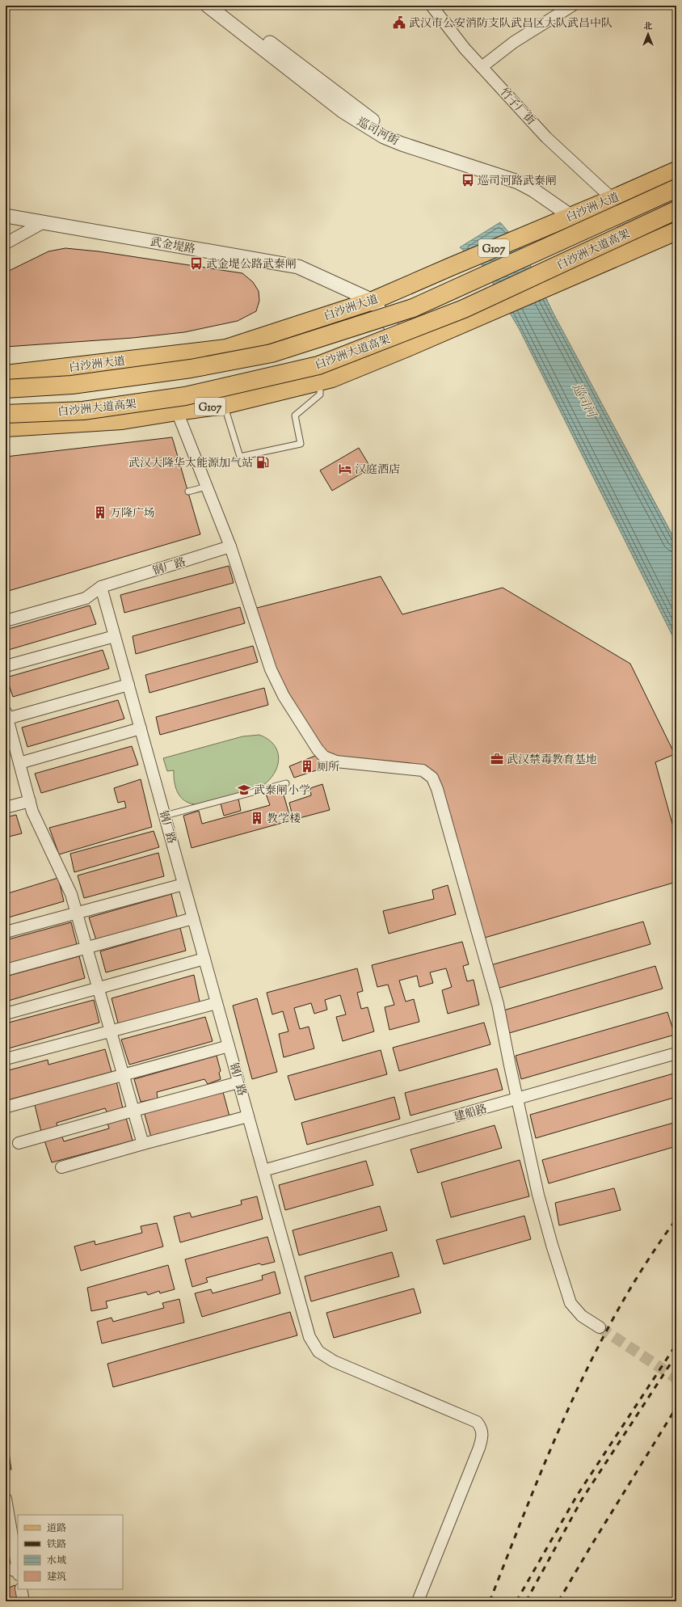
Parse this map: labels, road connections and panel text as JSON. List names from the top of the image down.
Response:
{
  "streets": {
    "main road": ["白沙洲大道", "G107", "白沙洲大道高架"],
    "street": [
      "竹子厂街",
      "巡司河街",
      "武金堤路",
      "钢厂路",
      "建船路"
    ]
  },
  "crossings": [
    ["竹子厂街", "白沙洲大道"],
    ["巡司河街", "白沙洲大道"],
    ["白沙洲大道", "武金堤路"],
    ["钢厂路", "建船路"]
  ],
  "water": ["巡司河"],
  "places": {
    "public building": ["武汉市公安消防支队武昌区大队武昌中队"],
    "bus stop": ["巡司河路武泰闸", "武金堤公路武泰闸"],
    "fuel station": ["武汉大隆华太能源加气站"],
    "hotel": ["汉庭酒店"],
    "building": ["万隆广场", "厕所", "教学楼"],
    "office": ["武汉禁毒教育基地"],
    "school or university": ["武泰闸小学"]
  },
  "legend": [
    "道路",
    "铁路",
    "水域",
    "建筑"
  ],
  "north": "top"
}
